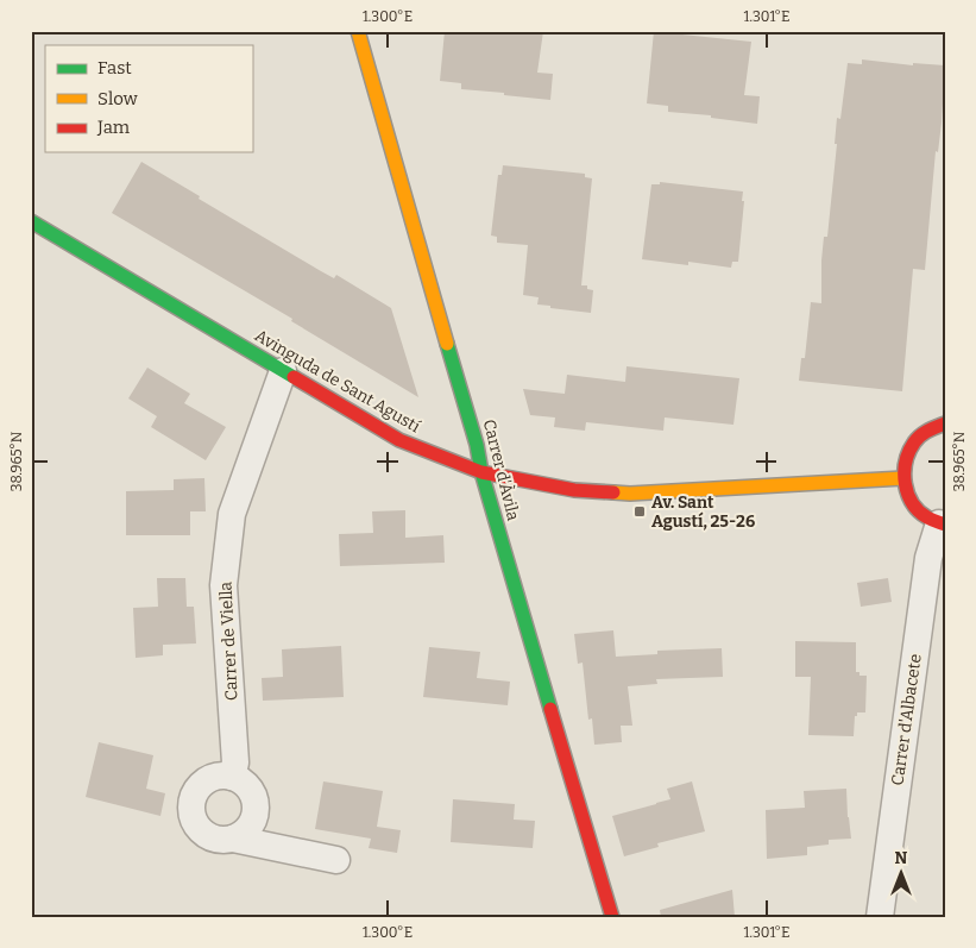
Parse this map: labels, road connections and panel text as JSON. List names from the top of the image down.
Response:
{
  "streets": {
    "street": [
      "Avinguda de Sant Agustí",
      "Carrer d'Àvila",
      "Carrer de Viella",
      "Carrer d'Albacete"
    ]
  },
  "crossings": [
    ["Avinguda de Sant Agustí", "Carrer d'Àvila"],
    ["Avinguda de Sant Agustí", "Carrer de Viella"]
  ],
  "places": {
    "transit": ["Av. Sant Agustí, 25-26"]
  },
  "legend": ["Fast", "Slow", "Jam"],
  "north": "top",
  "coordinates": ["1.300°E", "1.301°E", "38.965°N"]
}
